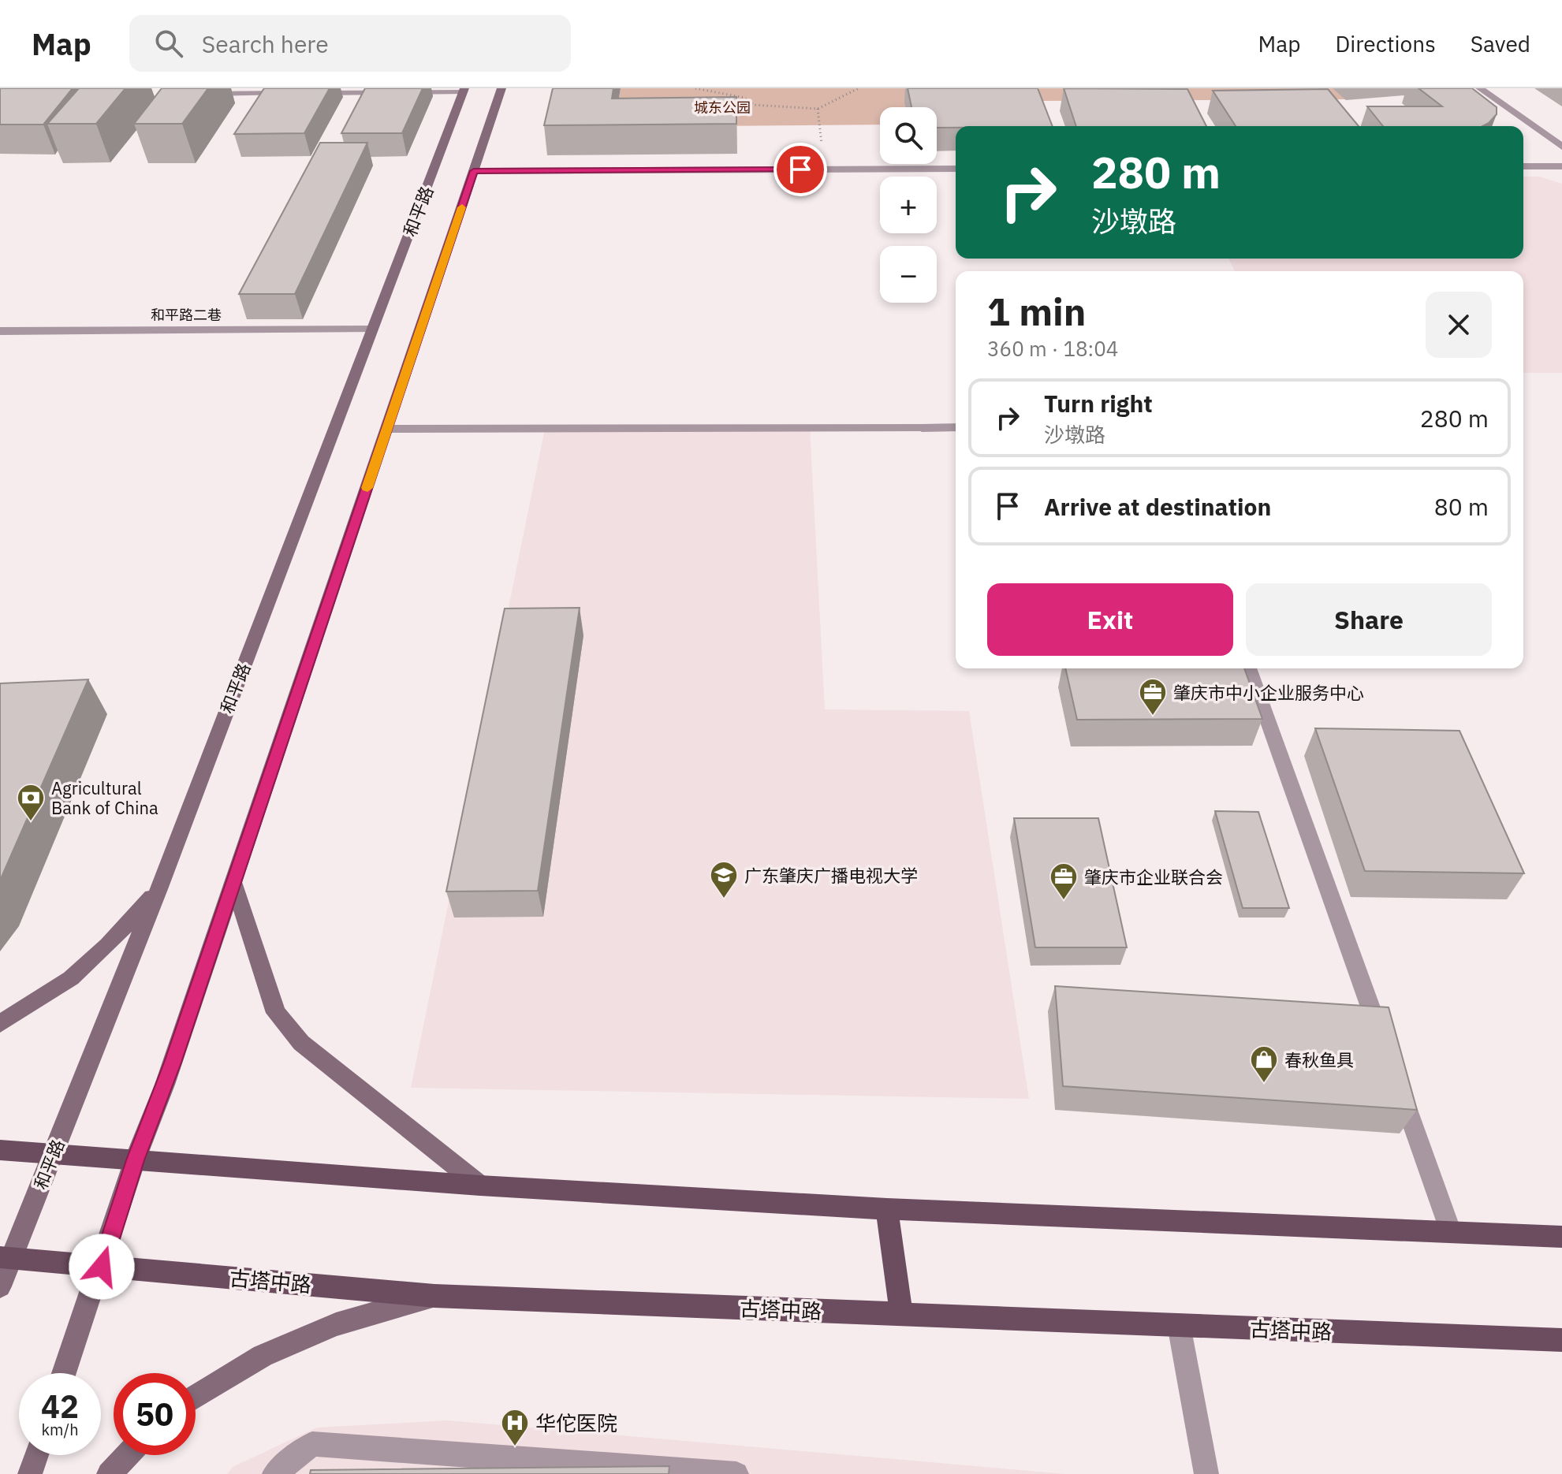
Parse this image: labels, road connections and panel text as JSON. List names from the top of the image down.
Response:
{
  "streets": {
    "main road": ["和平路", "古塔中路"],
    "street": ["和平路二巷"]
  },
  "crossings": [
    ["和平路", "和平路二巷"],
    ["和平路", "古塔中路"]
  ],
  "parks": ["城东公园"],
  "places": {
    "office": ["肇庆市中小企业服务中心", "肇庆市企业联合会"],
    "bank": ["Agricultural Bank of China"],
    "school or university": ["广东肇庆广播电视大学"],
    "shop": ["春秋鱼具"],
    "hospital": ["华佗医院"]
  },
  "page": {
    "header": "Map",
    "search": "Search here",
    "nav": ["Map", "Directions", "Saved"],
    "map_buttons": ["+", "−"],
    "turn": ["280 m", "沙墩路"],
    "heading": ["1 min", "360 m · 18:04"],
    "list": [
      {
        "name": "Turn right",
        "note": "沙墩路",
        "value": "280 m"
      },
      {
        "name": "Arrive at destination",
        "value": "80 m"
      }
    ],
    "buttons": ["Exit", "Share"],
    "speed": "42 km/h",
    "limit": "50"
  }
}
